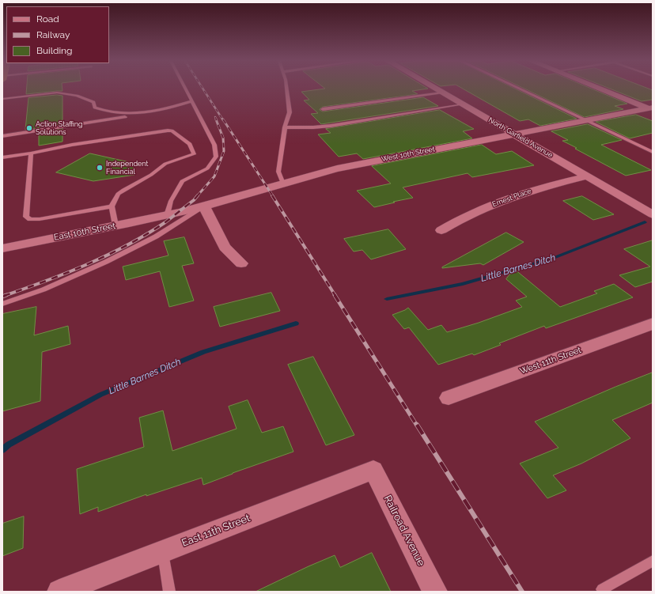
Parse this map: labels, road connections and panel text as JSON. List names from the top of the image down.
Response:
{
  "streets": {
    "street": [
      "North Garfield Avenue",
      "West 10th Street",
      "Ernest Place",
      "East 10th Street",
      "West 11th Street",
      "East 11th Street",
      "Railroad Avenue"
    ]
  },
  "crossings": [
    ["North Garfield Avenue", "West 10th Street"],
    ["North Garfield Avenue", "Ernest Place"],
    ["West 10th Street", "East 10th Street"],
    ["East 11th Street", "Railroad Avenue"]
  ],
  "water": ["Little Barnes Ditch"],
  "places": ["Action Staffing Solutions", "Independent Financial"],
  "legend": ["Road", "Railway", "Building"]
}
